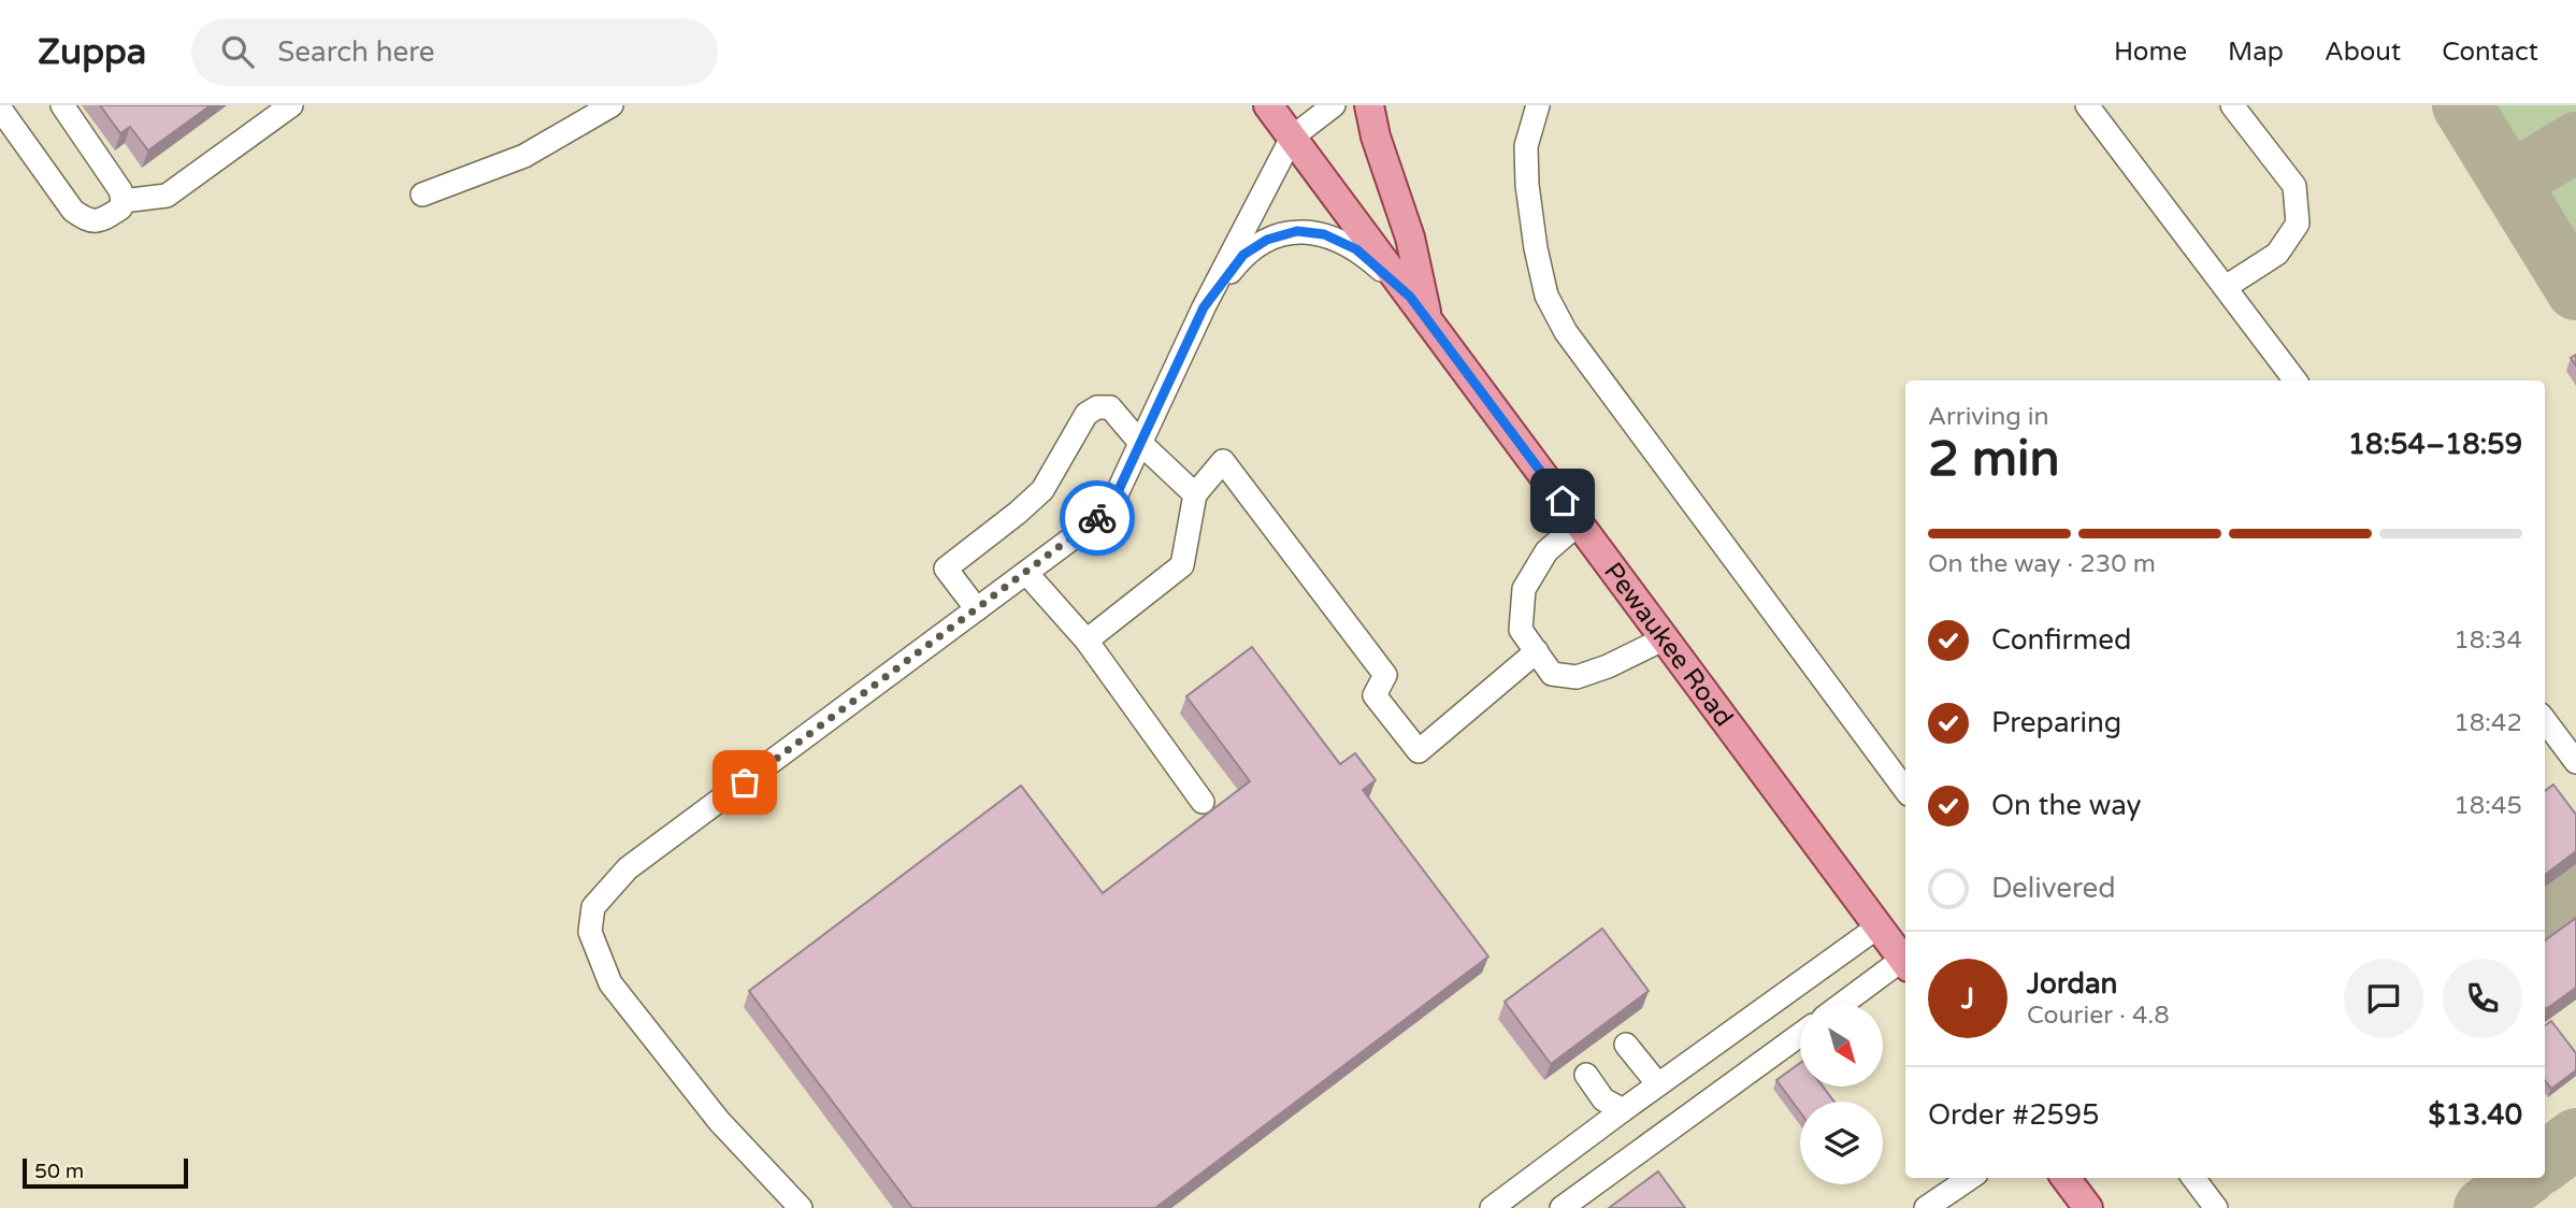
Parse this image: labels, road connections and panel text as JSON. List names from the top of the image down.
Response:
{
  "streets": {
    "main road": ["Pewaukee Road"]
  },
  "scale_bar": "50 m",
  "north": "bottom right",
  "page": {
    "header": "Zuppa",
    "search": "Search here",
    "nav": [
      "Home",
      "Map",
      "About",
      "Contact"
    ],
    "heading": ["2 min", "Arriving in", "18:54–18:59"],
    "panel": [
      "Jordan",
      "Courier · 4.8",
      "Order #2595",
      "$13.40"
    ],
    "bar": "On the way · 230 m",
    "list": [
      ["Confirmed", "18:34"],
      ["Preparing", "18:42"],
      ["On the way", "18:45"],
      "Delivered"
    ],
    "round": "J",
    "scale": "50 m"
  }
}
